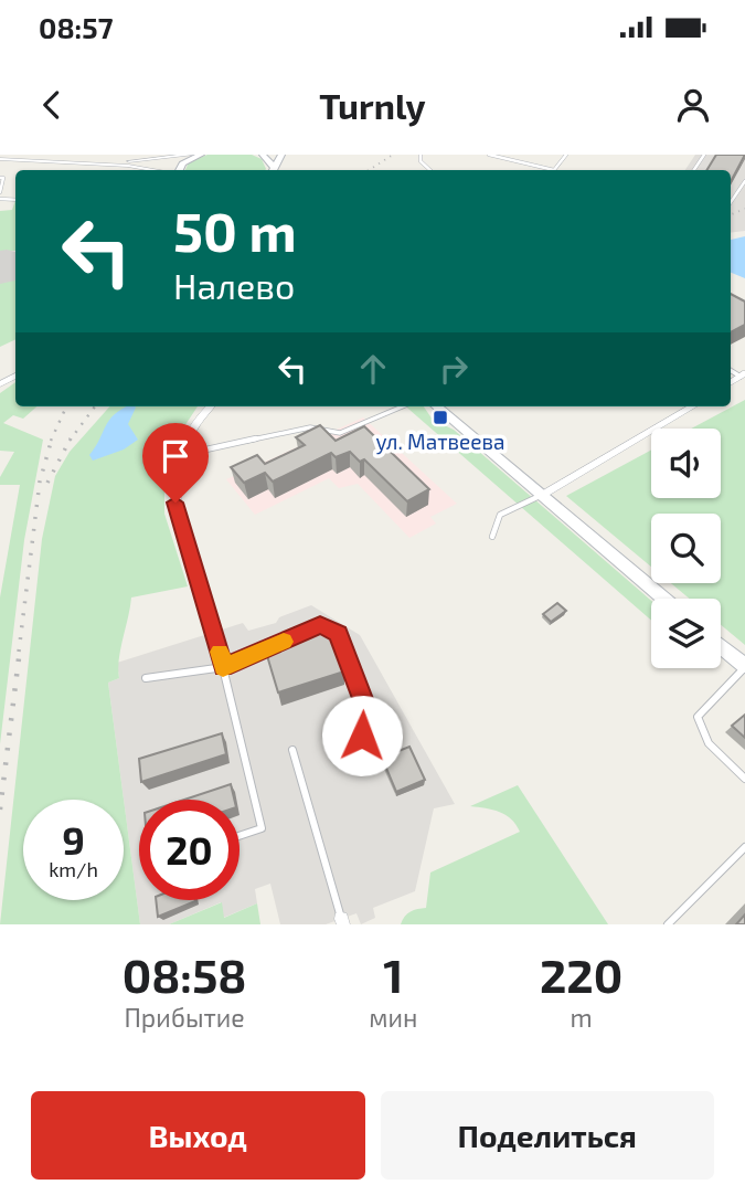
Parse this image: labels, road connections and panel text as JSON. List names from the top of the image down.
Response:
{
  "places": {
    "transit": ["ул. Матвеева"]
  },
  "page": {
    "status": "08:57",
    "header": "Turnly",
    "turn": ["50 m", "Налево"],
    "speed": "9 km/h",
    "limit": "20",
    "eta": [
      "08:58",
      "Прибытие",
      "1",
      "мин",
      "220",
      "m"
    ],
    "buttons": ["Выход", "Поделиться"]
  }
}
